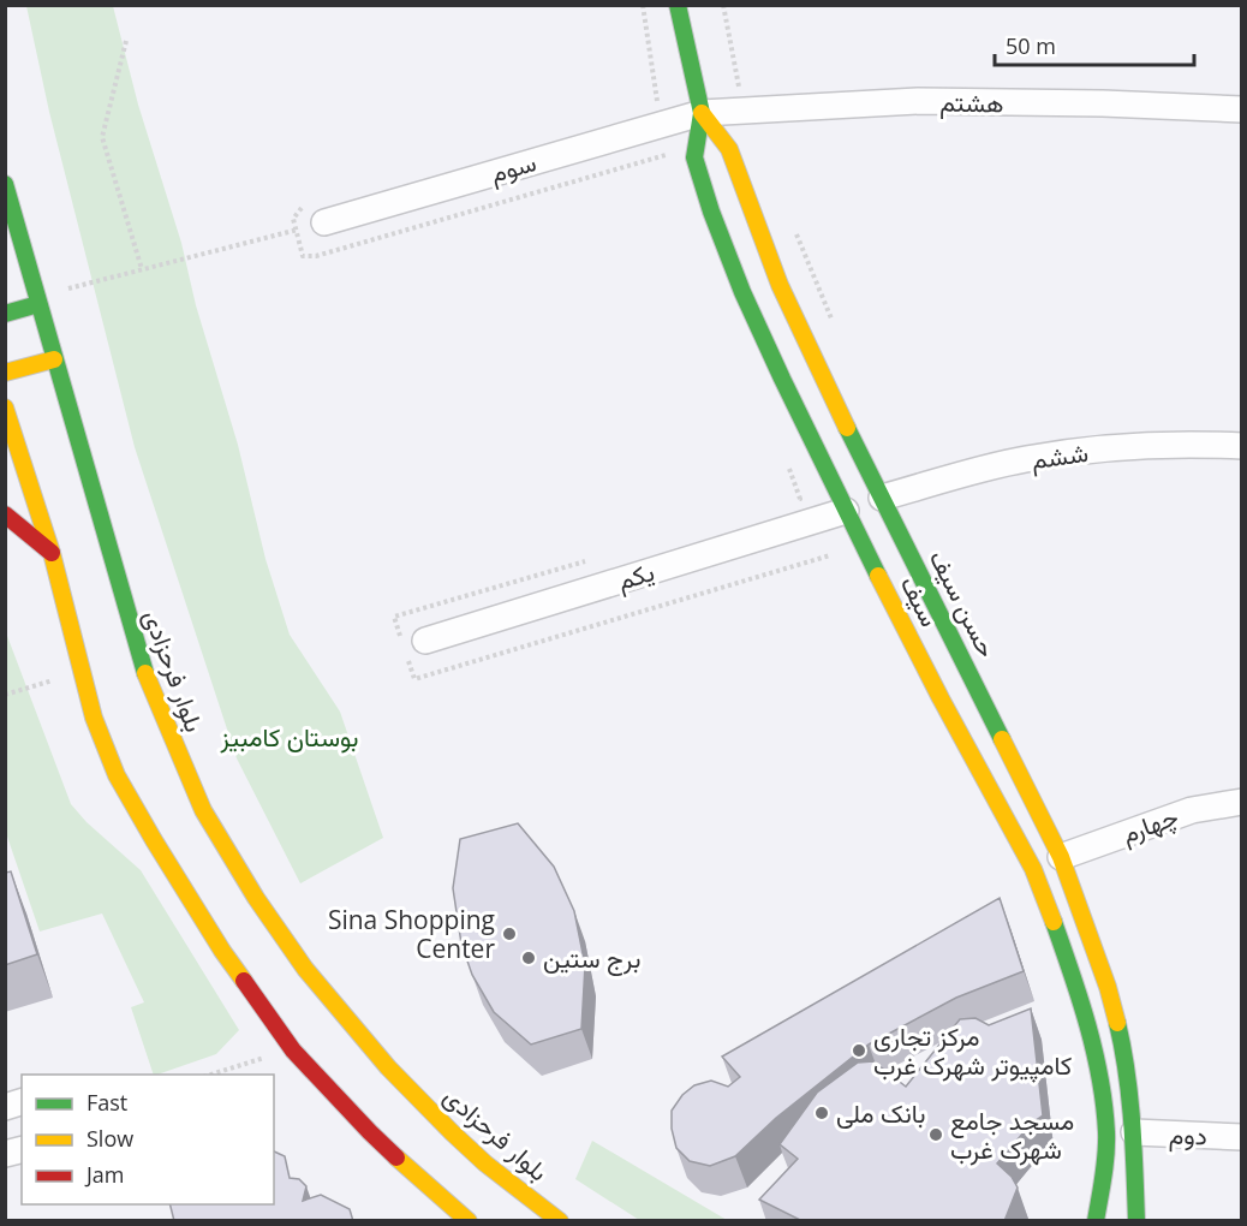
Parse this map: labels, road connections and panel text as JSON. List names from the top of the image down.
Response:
{
  "streets": {
    "street": [
      "هشتم",
      "سوم",
      "ششم",
      "یکم",
      "سیف",
      "حسن سیف",
      "بلوار فرحزادی",
      "چهارم",
      "دوم"
    ]
  },
  "crossings": [
    ["هشتم", "سوم"],
    ["هشتم", "سیف"],
    ["هشتم", "حسن سیف"],
    ["سوم", "سیف"],
    ["سوم", "حسن سیف"],
    ["ششم", "یکم"],
    ["ششم", "سیف"],
    ["ششم", "حسن سیف"],
    ["یکم", "سیف"],
    ["یکم", "حسن سیف"],
    ["سیف", "حسن سیف"],
    ["حسن سیف", "چهارم"],
    ["حسن سیف", "دوم"]
  ],
  "parks": ["بوستان کامبیز"],
  "places": [
    "Sina Shopping Center",
    "برج ستین",
    "مرکز تجاری کامپیوتر شهرک غرب",
    "بانک ملی",
    "مسجد جامع شهرک غرب"
  ],
  "legend": ["Fast", "Slow", "Jam"],
  "scale_bar": "50 m"
}
